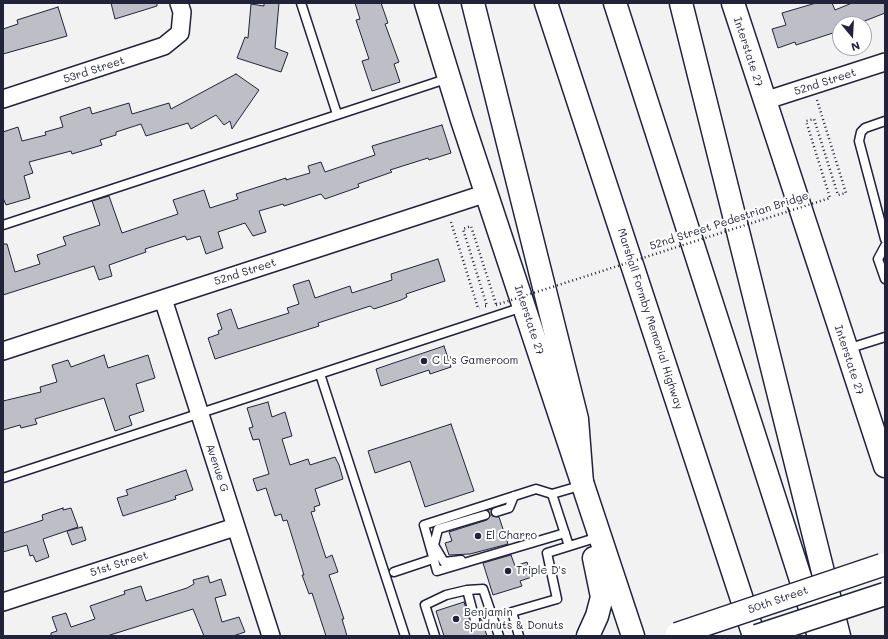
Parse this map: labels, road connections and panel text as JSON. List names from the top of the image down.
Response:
{
  "streets": {
    "main road": ["Interstate 27", "Marshall Formby Memorial Highway", "50th Street"],
    "street": [
      "53rd Street",
      "52nd Street",
      "Avenue G",
      "51st Street"
    ],
    "path": ["52nd Street Pedestrian Bridge"]
  },
  "crossings": [
    ["Interstate 27", "52nd Street"],
    ["52nd Street", "52nd Street Pedestrian Bridge"],
    ["52nd Street", "Avenue G"],
    ["Avenue G", "51st Street"]
  ],
  "places": [
    "C L's Gameroom",
    "El Charro",
    "Triple D's",
    "Benjamin Spudnuts & Donuts"
  ],
  "north": "bottom"
}
